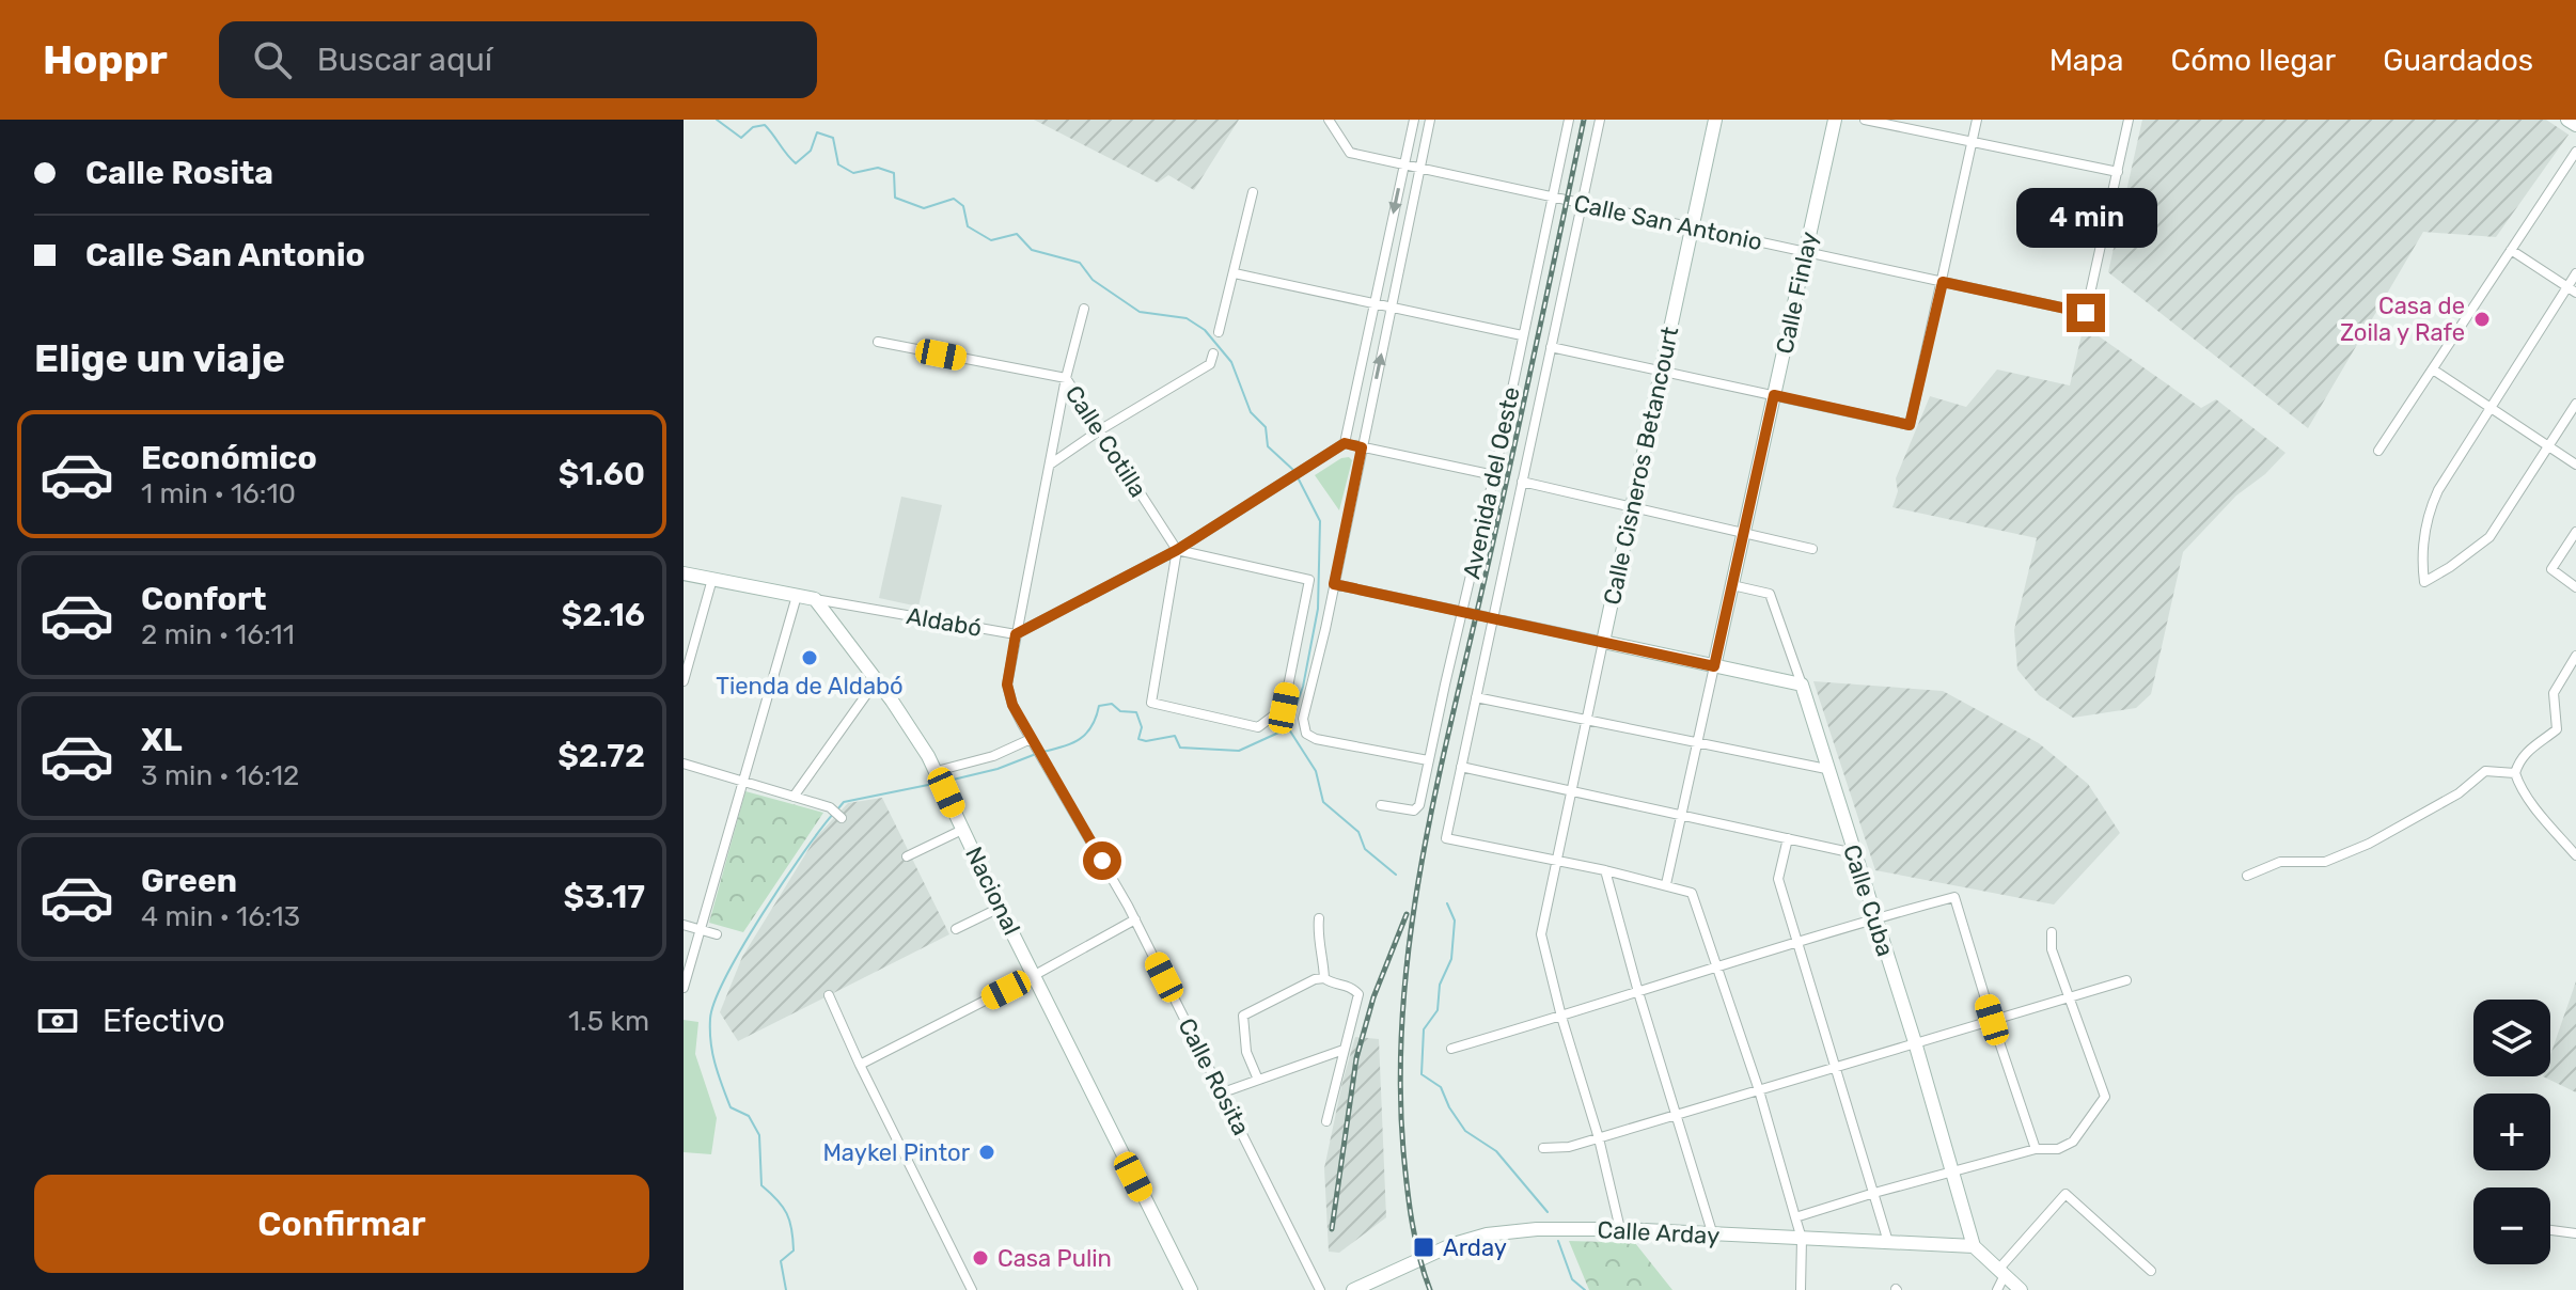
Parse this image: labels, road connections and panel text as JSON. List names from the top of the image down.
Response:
{
  "streets": {
    "street": [
      "Calle San Antonio",
      "Calle Finlay",
      "Calle Cotilla",
      "Calle Cisneros Betancourt",
      "Avenida del Oeste",
      "Aldabó",
      "Nacional",
      "Calle Cuba",
      "Calle Rosita",
      "Calle Arday"
    ]
  },
  "crossings": [
    ["Calle San Antonio", "Calle Finlay"],
    ["Calle San Antonio", "Calle Cisneros Betancourt"],
    ["Calle San Antonio", "Avenida del Oeste"],
    ["Calle Finlay", "Calle Cuba"],
    ["Calle Cotilla", "Aldabó"],
    ["Calle Cotilla", "Calle Rosita"],
    ["Calle Cisneros Betancourt", "Avenida del Oeste"],
    ["Calle Cisneros Betancourt", "Calle Arday"],
    ["Aldabó", "Nacional"],
    ["Aldabó", "Calle Rosita"],
    ["Calle Cuba", "Calle Arday"]
  ],
  "places": {
    "other": [
      "Casa de Zoila y Rafe",
      "Tienda de Aldabó",
      "Maykel Pintor",
      "Casa Pulin"
    ],
    "transit": ["Arday"]
  },
  "page": {
    "header": "Hoppr",
    "search": "Buscar aquí",
    "nav": ["Mapa", "Cómo llegar", "Guardados"],
    "banner": ["Calle Rosita", "Calle San Antonio"],
    "bubble": "4 min",
    "heading": "Elige un viaje",
    "list": [
      {
        "name": "Económico",
        "note": "1 min · 16:10",
        "value": "$1.60"
      },
      {
        "name": "Confort",
        "note": "2 min · 16:11",
        "value": "$2.16"
      },
      {
        "name": "XL",
        "note": "3 min · 16:12",
        "value": "$2.72"
      },
      {
        "name": "Green",
        "note": "4 min · 16:13",
        "value": "$3.17"
      }
    ],
    "pay": ["Efectivo", "1.5 km"],
    "map_buttons": ["+", "−"],
    "buttons": "Confirmar"
  }
}
